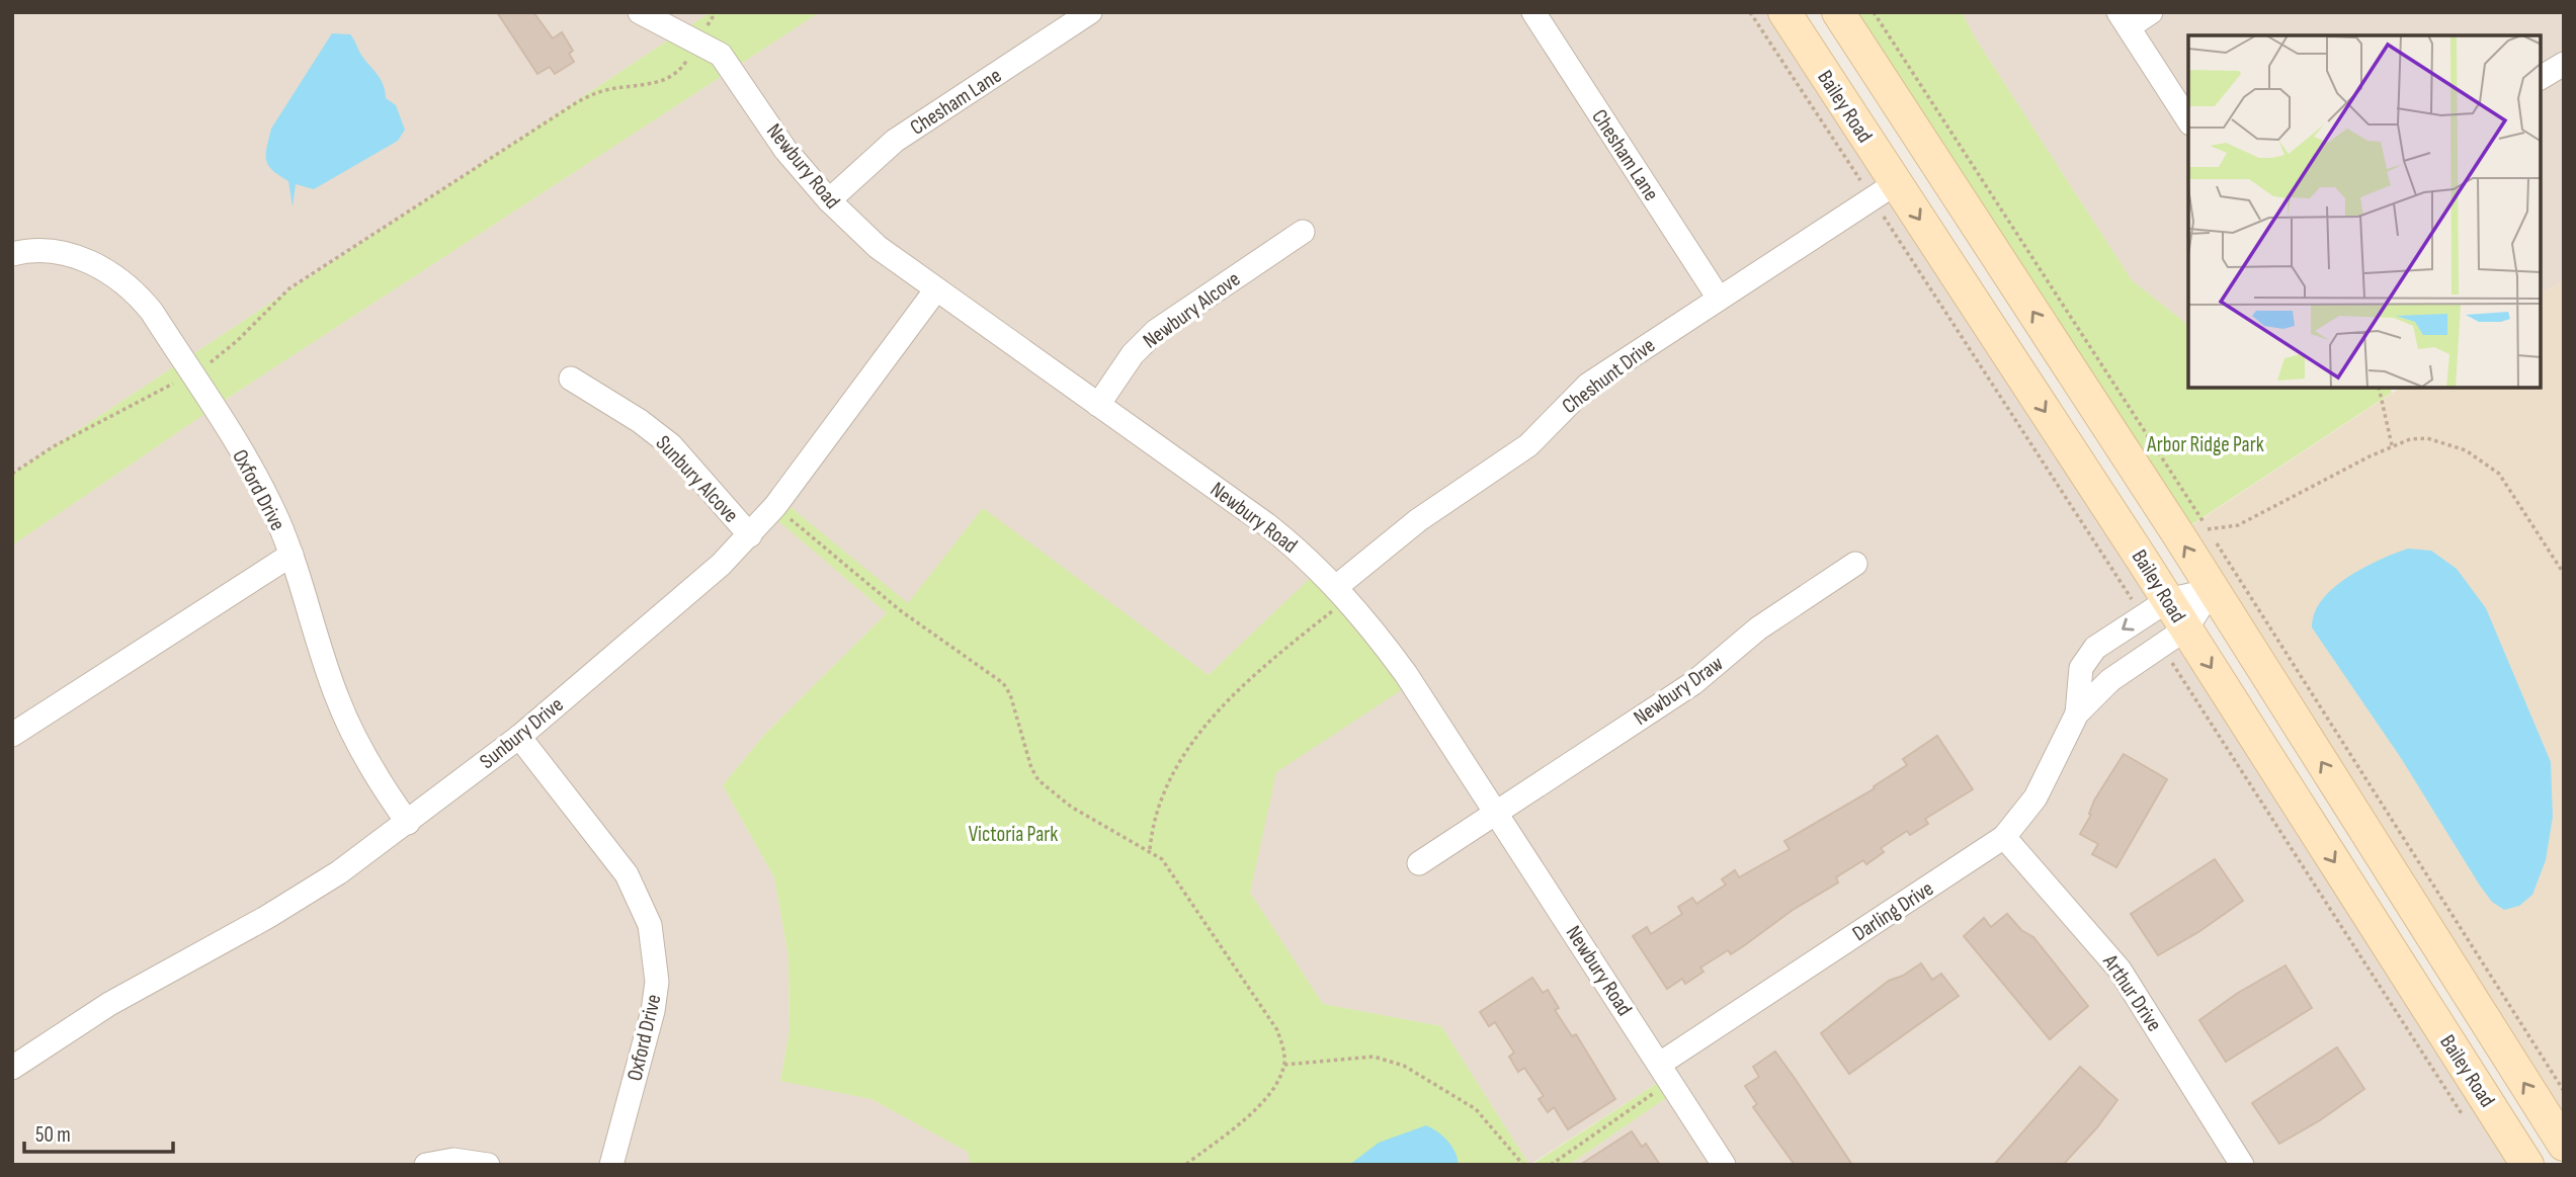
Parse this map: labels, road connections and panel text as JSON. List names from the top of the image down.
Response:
{
  "streets": {
    "main road": ["Bailey Road"],
    "street": [
      "Chesham Lane",
      "Newbury Road",
      "Newbury Alcove",
      "Cheshunt Drive",
      "Sunbury Alcove",
      "Oxford Drive",
      "Newbury Draw",
      "Sunbury Drive",
      "Darling Drive",
      "Arthur Drive"
    ]
  },
  "crossings": [
    ["Chesham Lane", "Newbury Road"],
    ["Chesham Lane", "Cheshunt Drive"],
    ["Bailey Road", "Cheshunt Drive"],
    ["Bailey Road", "Darling Drive"],
    ["Newbury Road", "Newbury Alcove"],
    ["Newbury Road", "Cheshunt Drive"],
    ["Newbury Road", "Newbury Draw"],
    ["Newbury Road", "Sunbury Drive"],
    ["Newbury Road", "Darling Drive"],
    ["Sunbury Alcove", "Sunbury Drive"],
    ["Oxford Drive", "Sunbury Drive"],
    ["Darling Drive", "Arthur Drive"]
  ],
  "parks": ["Arbor Ridge Park", "Victoria Park"],
  "scale_bar": "50 m"
}
